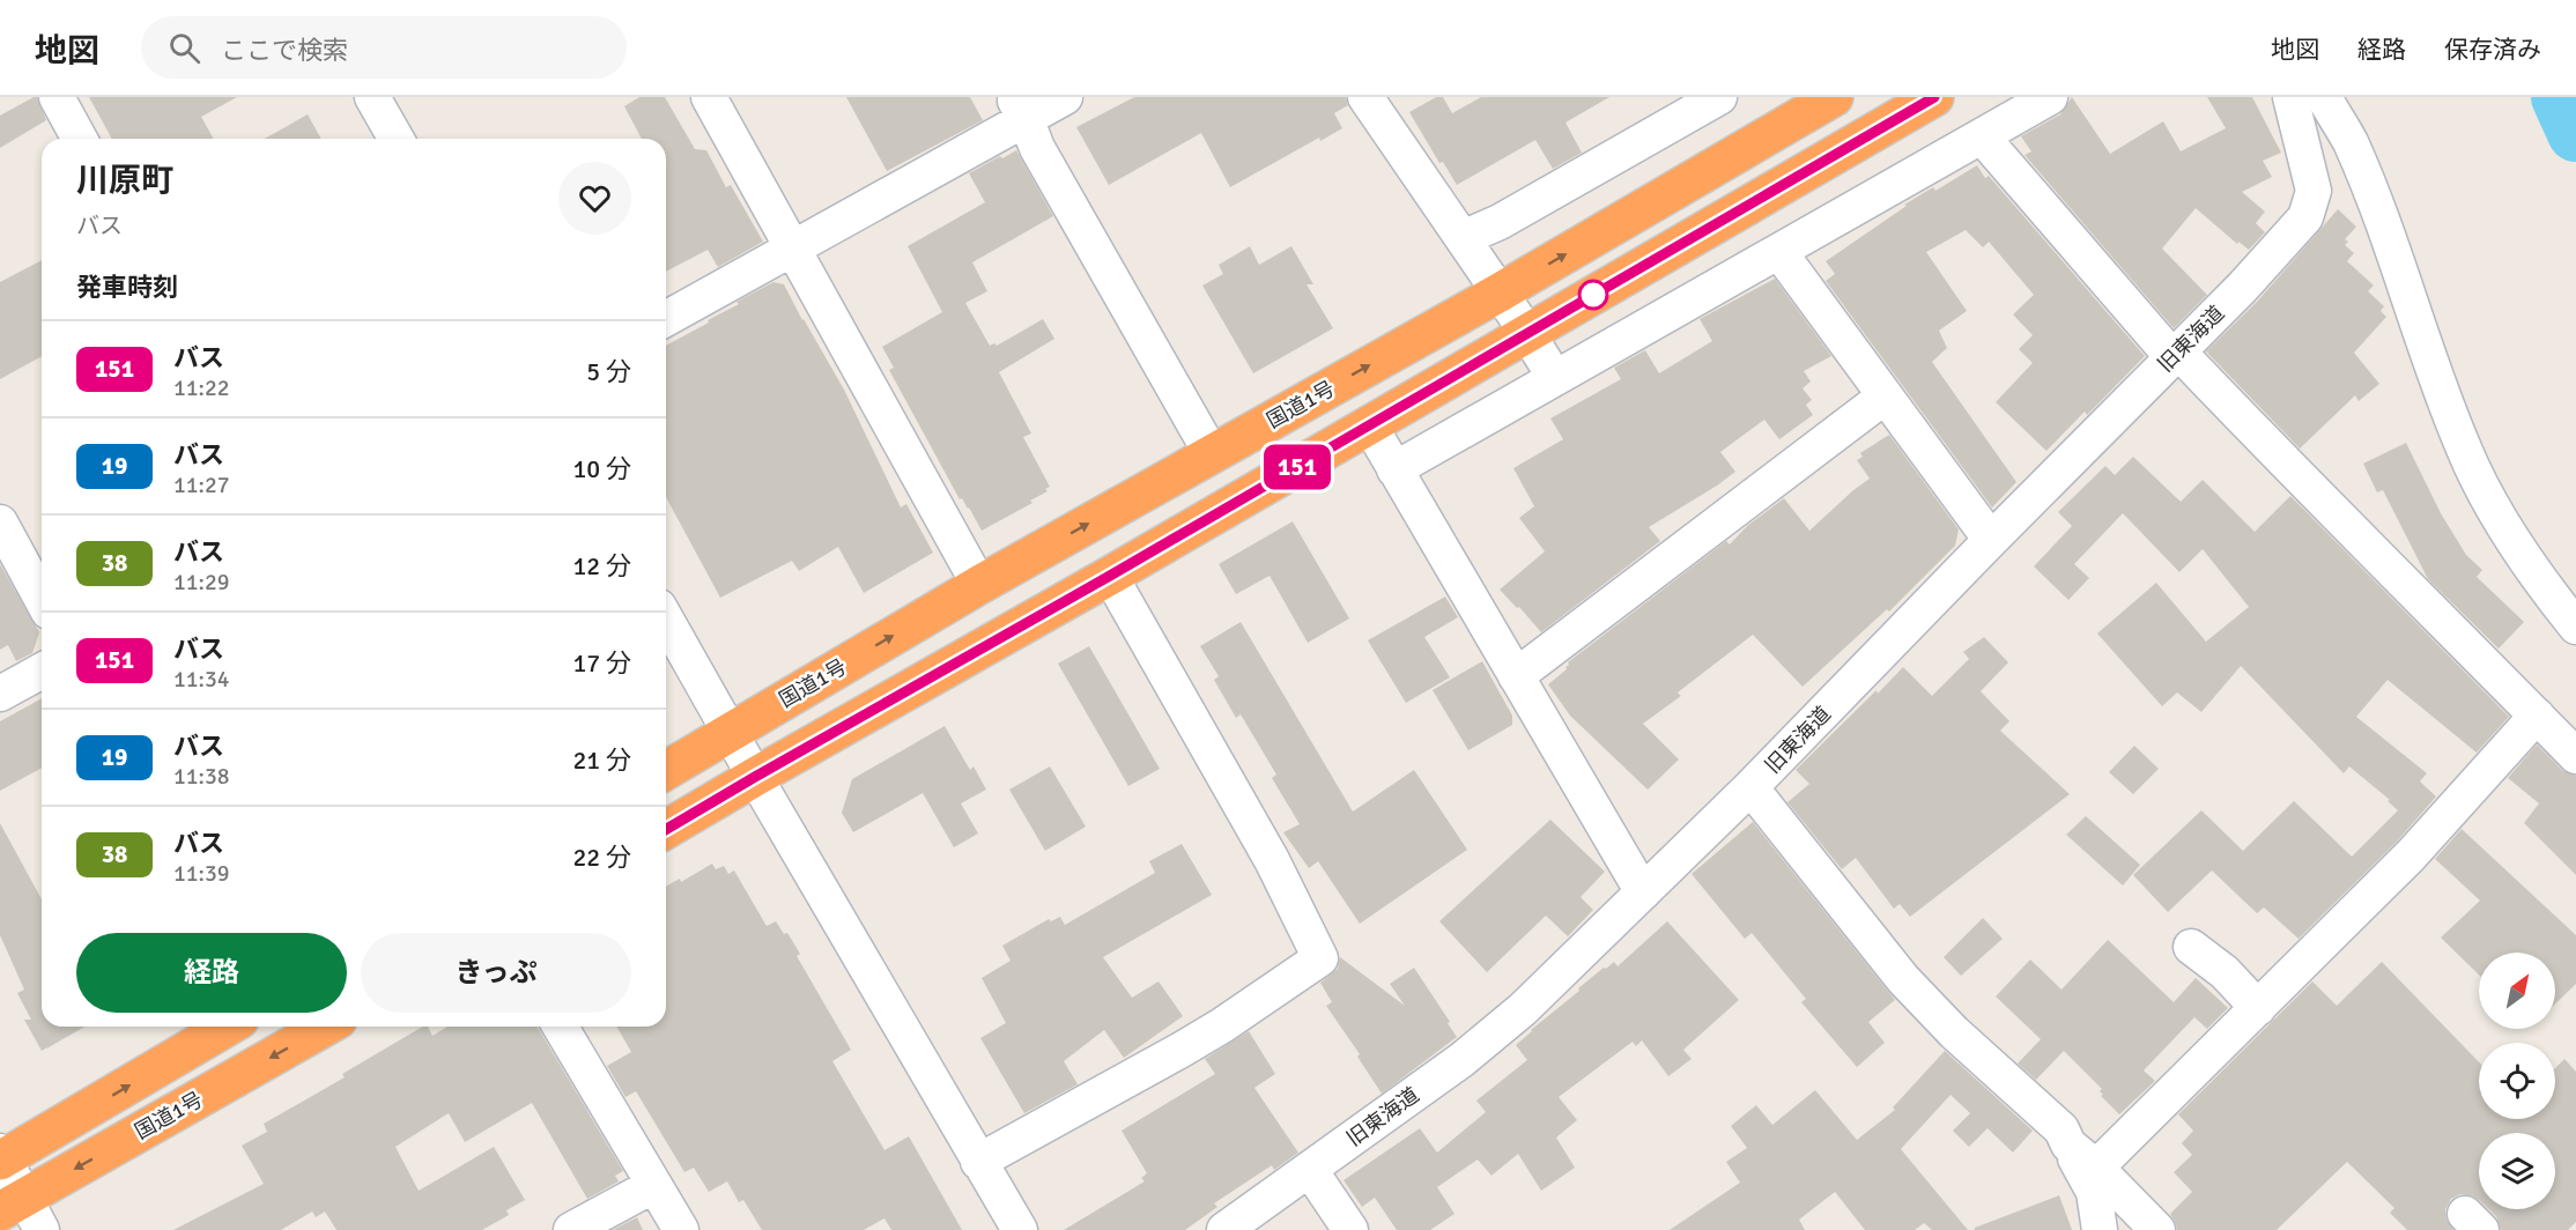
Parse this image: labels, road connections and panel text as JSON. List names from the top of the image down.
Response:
{
  "streets": {
    "highway": ["国道1号"],
    "street": ["旧東海道"]
  },
  "lines": ["bus line 151"],
  "north": "top right",
  "page": {
    "header": "地図",
    "search": "ここで検索",
    "nav": ["地図", "経路", "保存済み"],
    "on_map": "151",
    "heading": [
      ["川原町", "バス"],
      "発車時刻"
    ],
    "list": [
      {
        "mark": "151",
        "name": "バス",
        "note": "11:22",
        "value": "5 分"
      },
      {
        "mark": "19",
        "name": "バス",
        "note": "11:27",
        "value": "10 分"
      },
      {
        "mark": "38",
        "name": "バス",
        "note": "11:29",
        "value": "12 分"
      },
      {
        "mark": "151",
        "name": "バス",
        "note": "11:34",
        "value": "17 分"
      },
      {
        "mark": "19",
        "name": "バス",
        "note": "11:38",
        "value": "21 分"
      },
      {
        "mark": "38",
        "name": "バス",
        "note": "11:39",
        "value": "22 分"
      }
    ],
    "buttons": ["経路", "きっぷ"]
  }
}
